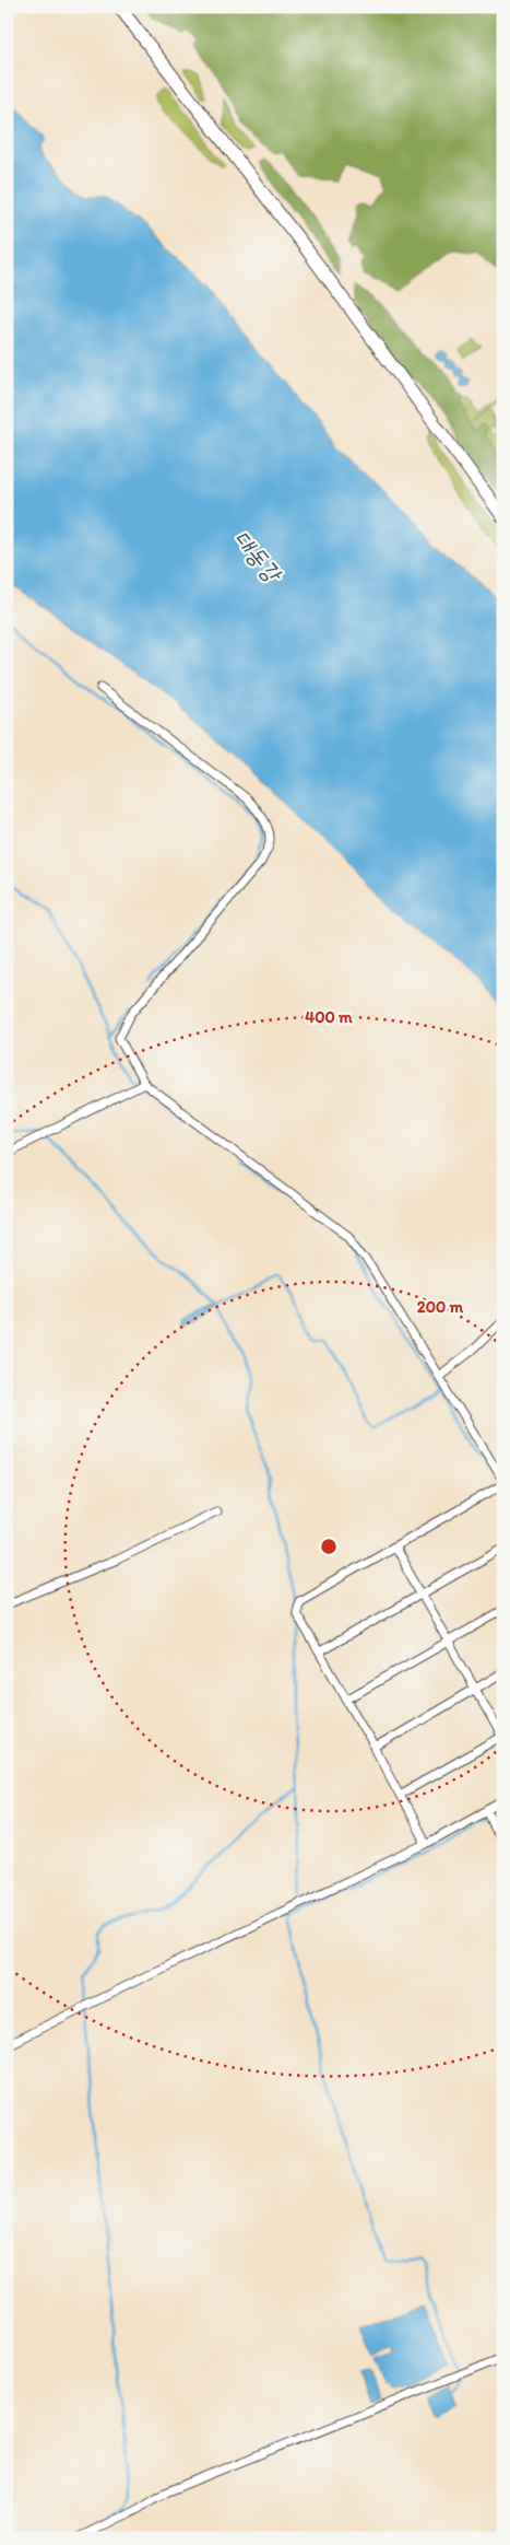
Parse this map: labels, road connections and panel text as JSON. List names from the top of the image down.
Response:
{
  "water": ["대동강"],
  "rings": ["400 m", "200 m"]
}
